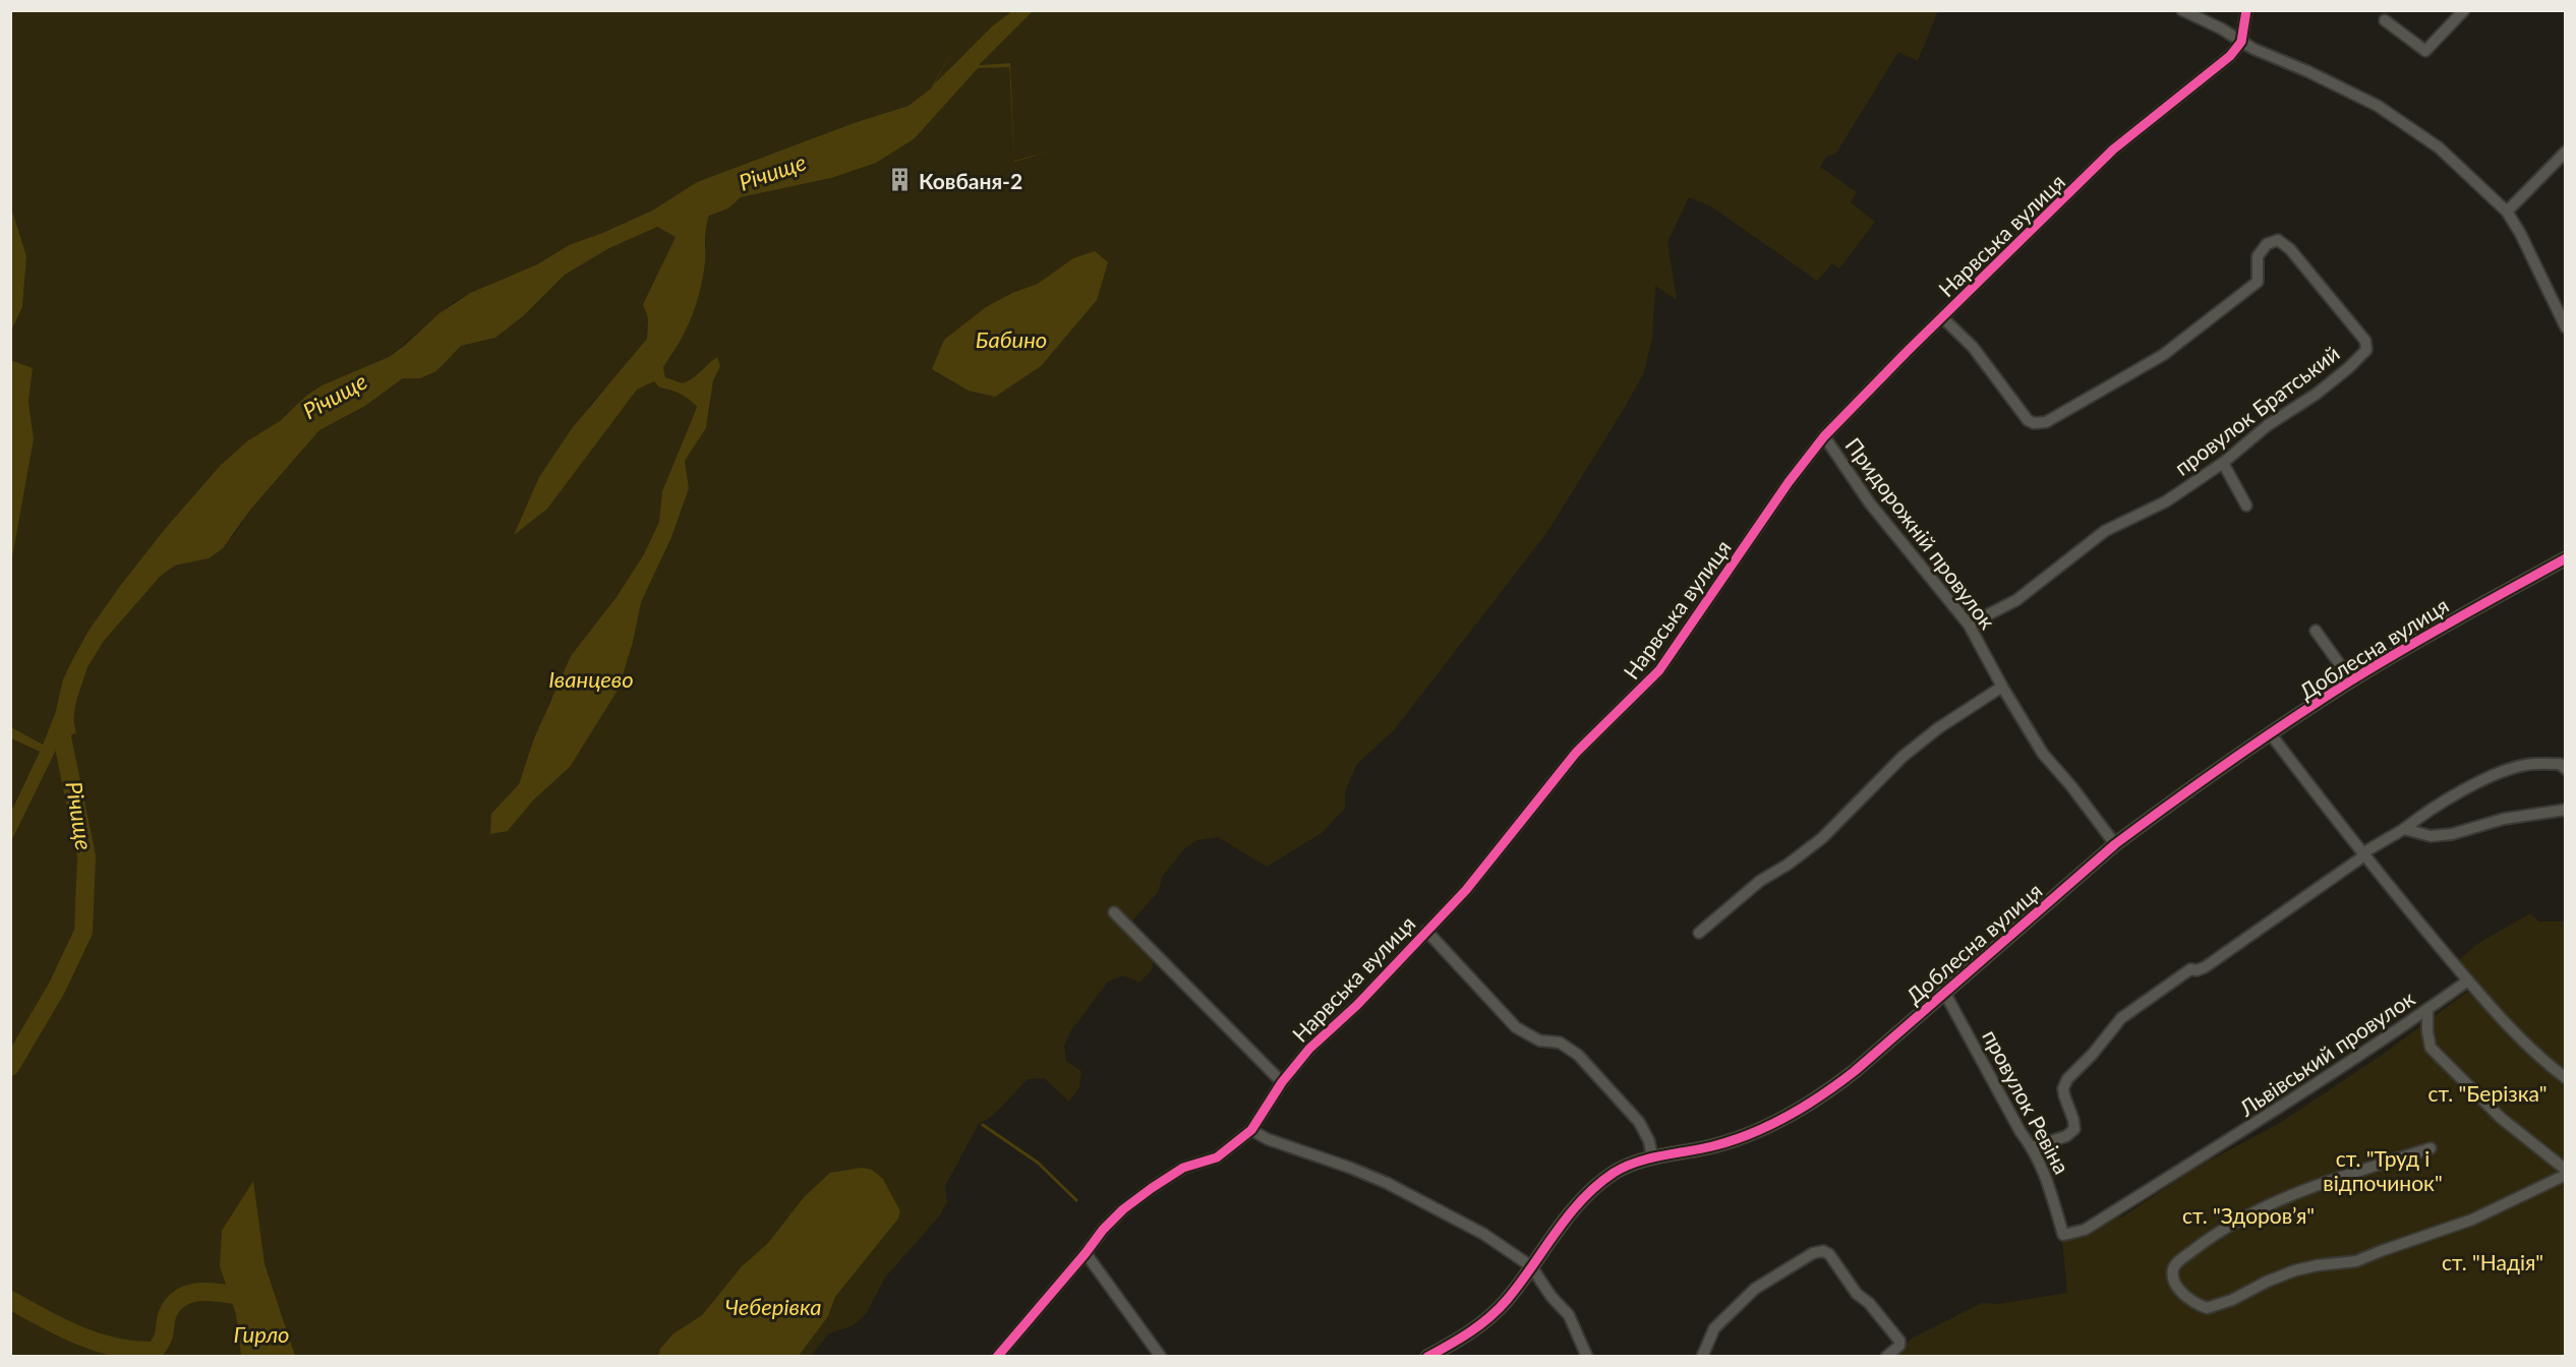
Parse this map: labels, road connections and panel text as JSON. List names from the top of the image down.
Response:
{
  "streets": {
    "street": [
      "Нарвська вулиця",
      "провулок Братський",
      "Придорожній провулок",
      "Доблесна вулиця",
      "Львівський провулок",
      "провулок Ревіна"
    ]
  },
  "crossings": [
    ["Нарвська вулиця", "провулок Братський"],
    ["Нарвська вулиця", "Придорожній провулок"],
    ["провулок Братський", "Придорожній провулок"],
    ["Придорожній провулок", "Доблесна вулиця"],
    ["Доблесна вулиця", "провулок Ревіна"],
    ["Львівський провулок", "провулок Ревіна"]
  ],
  "water": [
    "Річище",
    "Бабино",
    "Іванцево",
    "Чеберівка",
    "Гирло"
  ],
  "parks": [
    "ст. \"Берізка\"",
    "ст. \"Труд і відпочинок\"",
    "ст. \"Здоров’я\"",
    "ст. \"Надія\""
  ],
  "places": {
    "building": ["Ковбаня-2"]
  }
}
